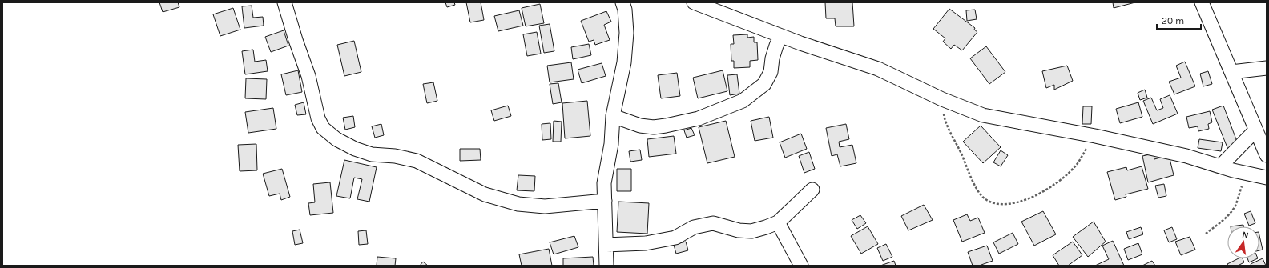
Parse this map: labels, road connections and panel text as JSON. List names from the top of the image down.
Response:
{
  "scale_bar": "20 m",
  "north": "top"
}
